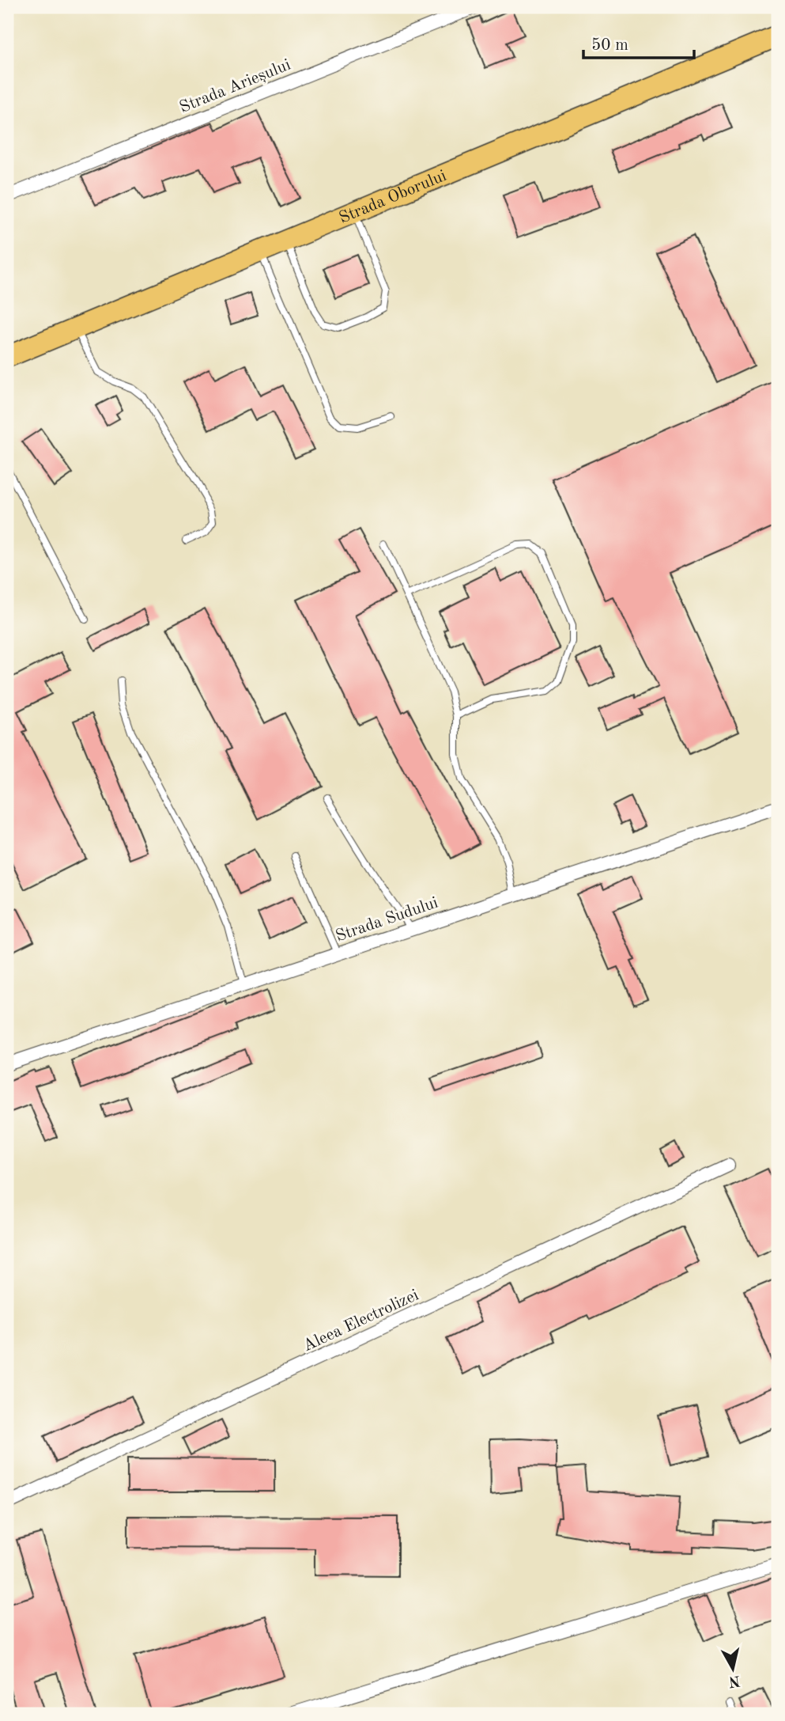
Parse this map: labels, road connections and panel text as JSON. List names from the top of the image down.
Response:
{
  "streets": {
    "main road": ["Strada Oborului"],
    "street": ["Strada Arieșului", "Strada Sudului", "Aleea Electrolizei"]
  },
  "scale_bar": "50 m",
  "north": "bottom"
}
